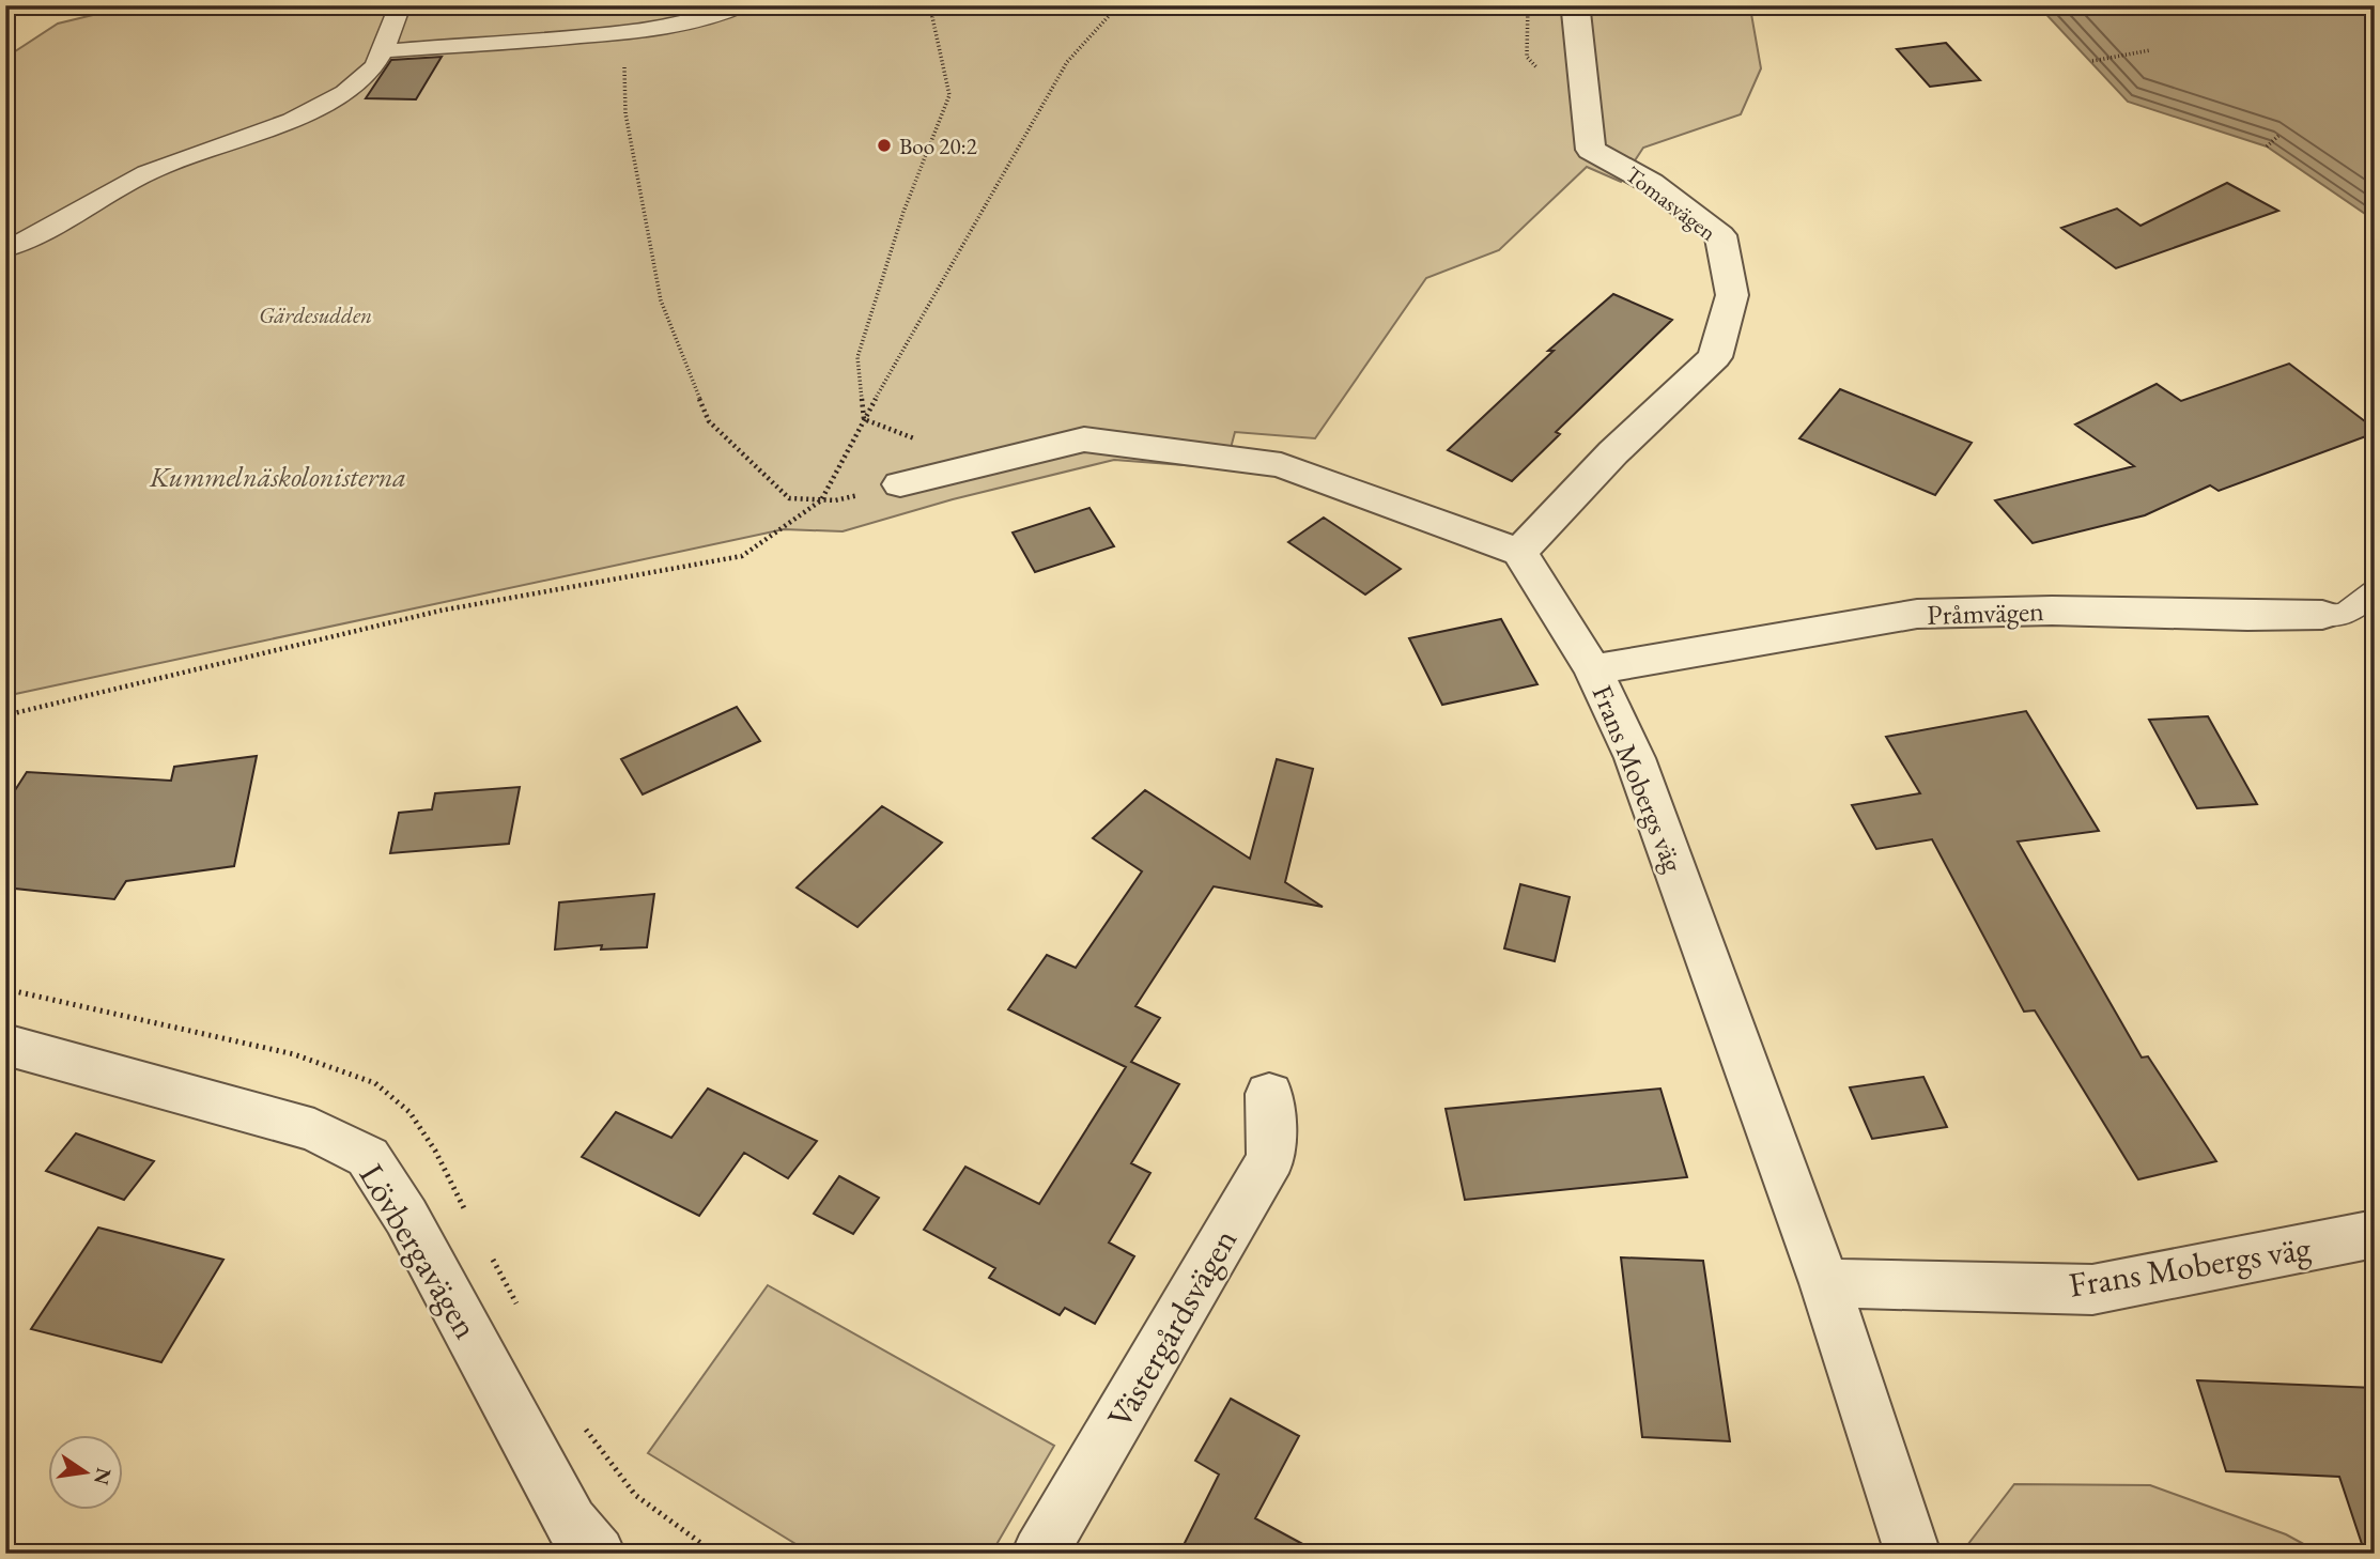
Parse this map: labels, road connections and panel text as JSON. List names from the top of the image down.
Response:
{
  "streets": {
    "street": [
      "Tomasvägen",
      "Pråmvägen",
      "Frans Mobergs väg",
      "Lövbergavägen",
      "Västergårdsvägen"
    ]
  },
  "crossings": [
    ["Tomasvägen", "Frans Mobergs väg"],
    ["Pråmvägen", "Frans Mobergs väg"]
  ],
  "parks": ["Gärdesudden", "Kummelnäskolonisterna"],
  "places": ["Boo 20:2"],
  "north": "right"
}
